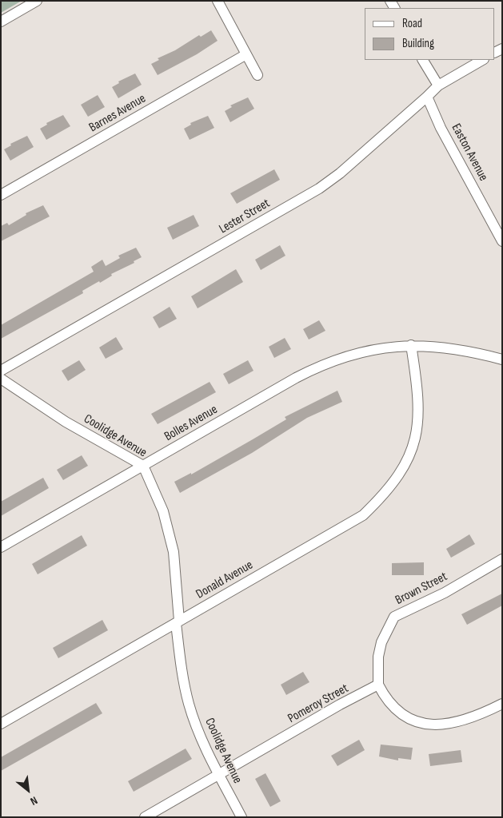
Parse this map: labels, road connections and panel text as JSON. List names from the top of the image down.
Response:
{
  "streets": {
    "street": [
      "Barnes Avenue",
      "Easton Avenue",
      "Lester Street",
      "Bolles Avenue",
      "Coolidge Avenue",
      "Donald Avenue",
      "Brown Street",
      "Pomeroy Street"
    ]
  },
  "crossings": [
    ["Easton Avenue", "Lester Street"],
    ["Bolles Avenue", "Coolidge Avenue"],
    ["Bolles Avenue", "Donald Avenue"],
    ["Coolidge Avenue", "Donald Avenue"],
    ["Coolidge Avenue", "Pomeroy Street"],
    ["Brown Street", "Pomeroy Street"]
  ],
  "legend": ["Road", "Building"],
  "north": "bottom right"
}
